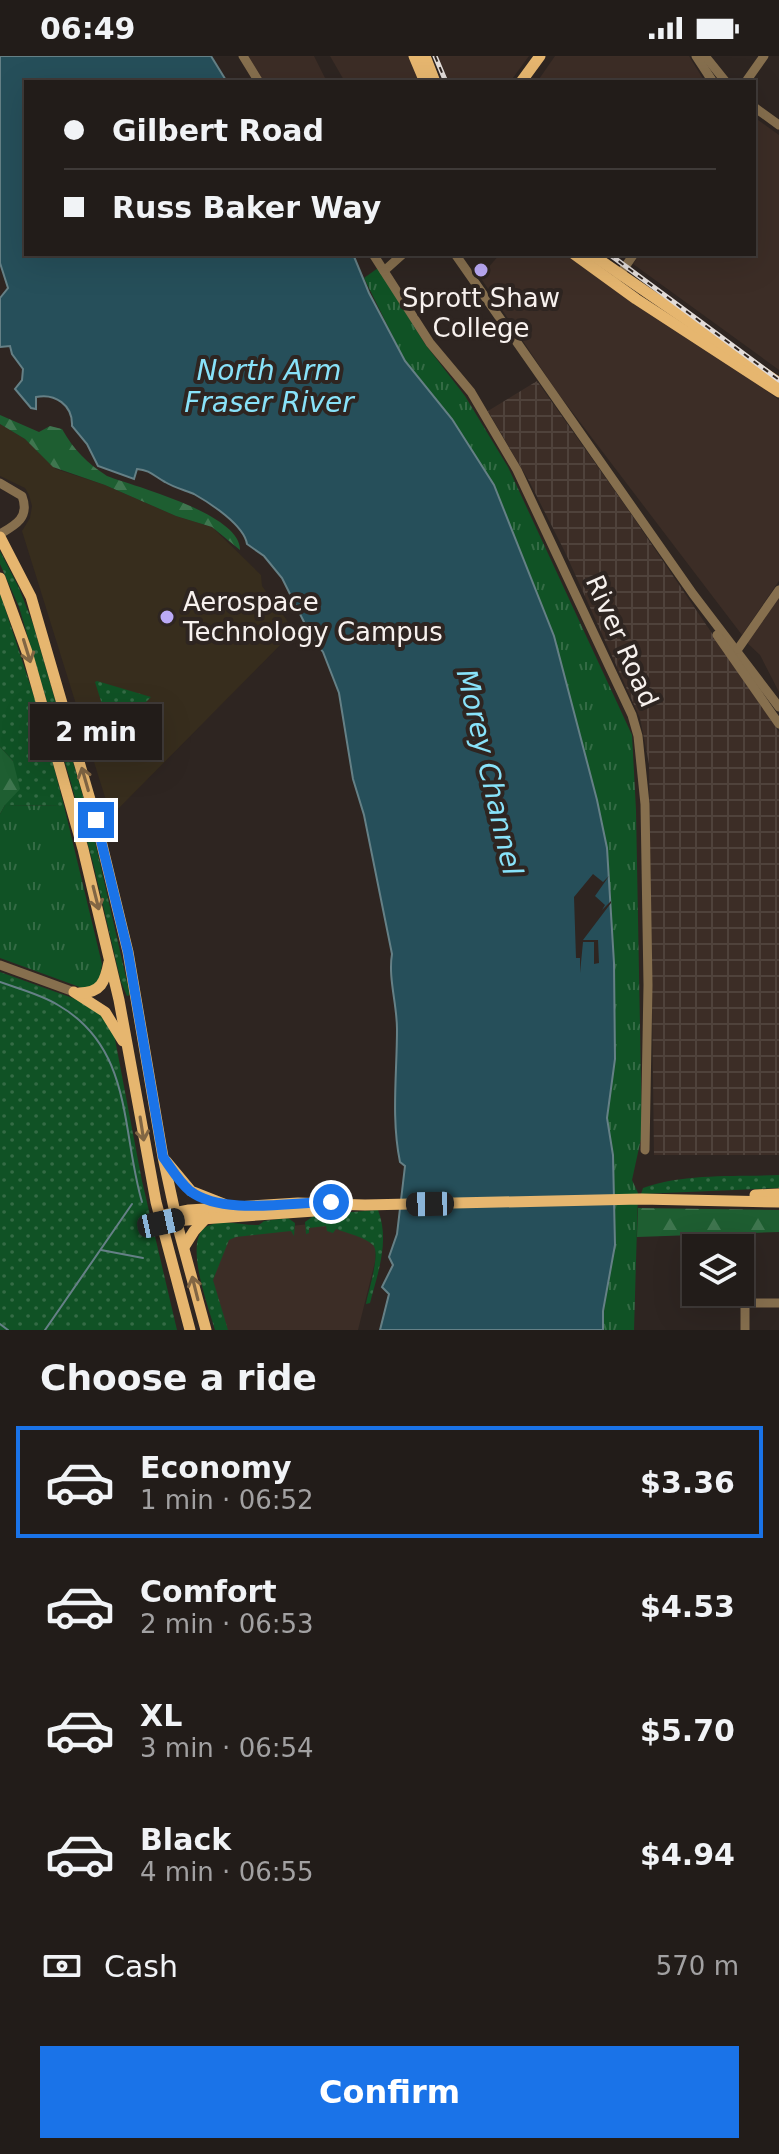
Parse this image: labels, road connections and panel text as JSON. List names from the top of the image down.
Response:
{
  "streets": {
    "street": ["River Road"]
  },
  "water": ["North Arm Fraser River", "Morey Channel"],
  "places": ["Sprott Shaw College", "Aerospace Technology Campus"],
  "page": {
    "status": "06:49",
    "banner": ["Gilbert Road", "Russ Baker Way"],
    "bubble": "2 min",
    "heading": "Choose a ride",
    "list": [
      {
        "name": "Economy",
        "note": "1 min · 06:52",
        "value": "$3.36"
      },
      {
        "name": "Comfort",
        "note": "2 min · 06:53",
        "value": "$4.53"
      },
      {
        "name": "XL",
        "note": "3 min · 06:54",
        "value": "$5.70"
      },
      {
        "name": "Black",
        "note": "4 min · 06:55",
        "value": "$4.94"
      }
    ],
    "pay": ["Cash", "570 m"],
    "buttons": "Confirm"
  }
}
